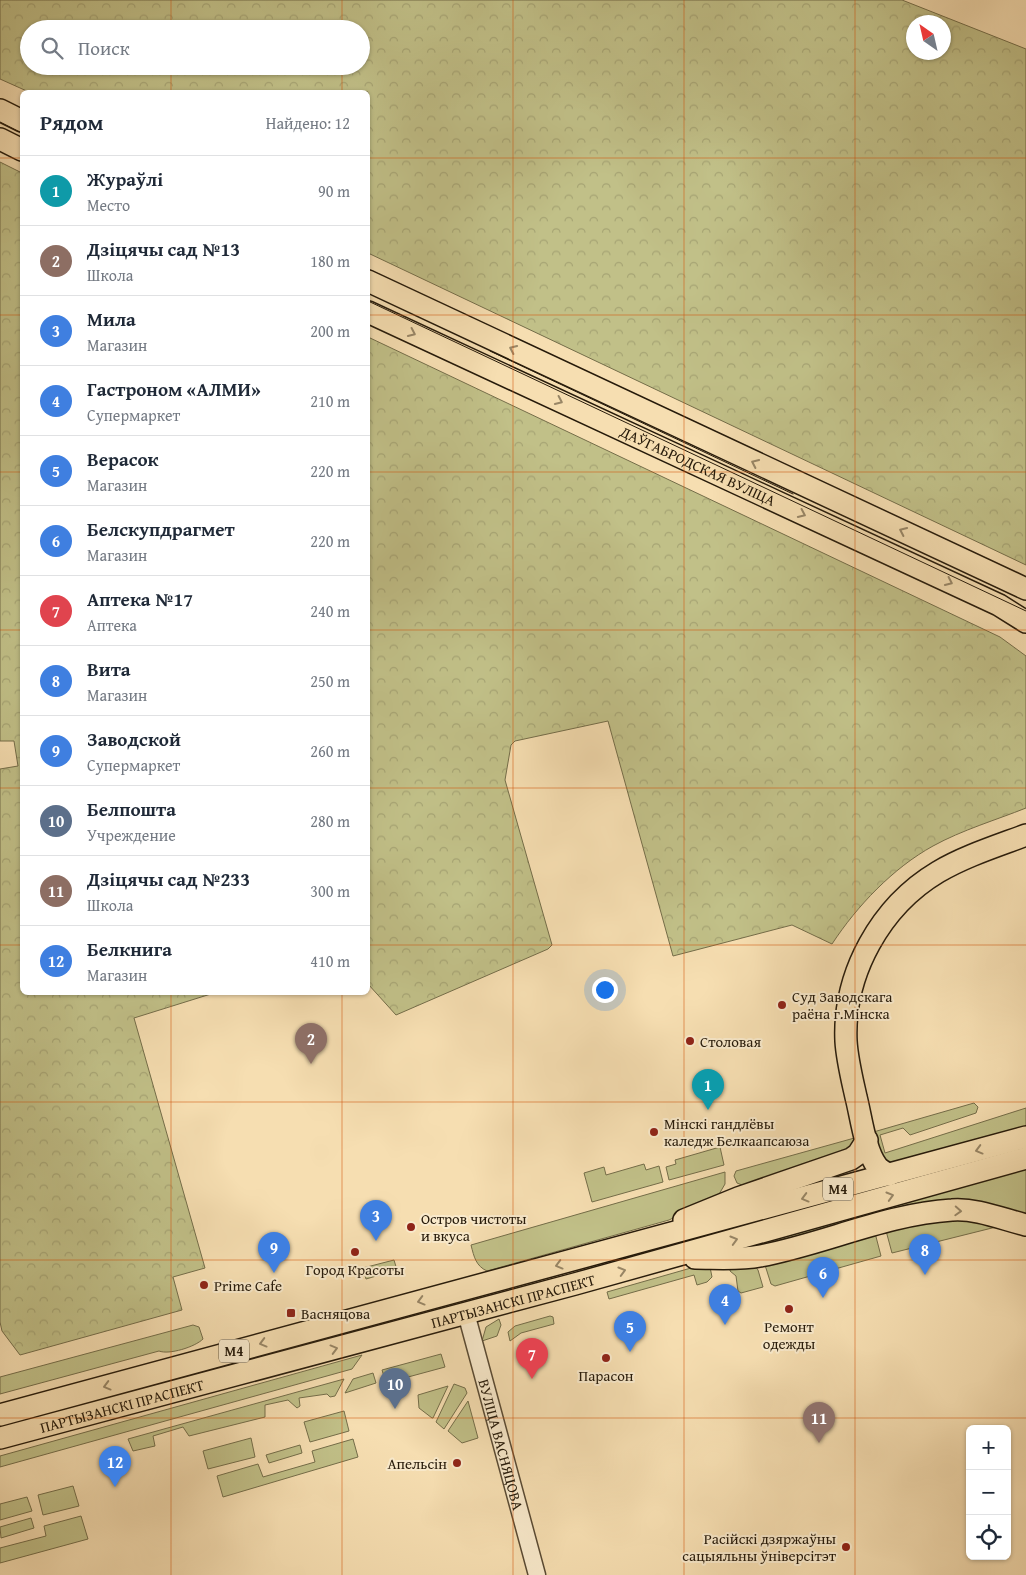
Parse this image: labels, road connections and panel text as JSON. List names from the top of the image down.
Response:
{
  "streets": {
    "main road": ["ДАЎГАБРОДСКАЯ ВУЛІЦА", "М4", "ПАРТЫЗАНСКІ ПРАСПЕКТ"],
    "street": ["ВУЛІЦА ВАСНЯЦОВА"]
  },
  "crossings": [
    ["ПАРТЫЗАНСКІ ПРАСПЕКТ", "ВУЛІЦА ВАСНЯЦОВА"]
  ],
  "places": {
    "other": [
      "Суд Заводскага раёна г.Мінска",
      "Столовая",
      "Мінскі гандлёвы каледж Белкаапсаюза",
      "Остров чистоты и вкуса",
      "Город Красоты",
      "Prime Cafe",
      "Ремонт одежды",
      "Парасон",
      "Апельсін",
      "Расійскі дзяржаўны сацыяльны ўніверсітэт"
    ],
    "transit": ["Васняцова"]
  },
  "north": "top left",
  "page": {
    "search": "Поиск",
    "heading": ["Рядом", "Найдено: 12"],
    "list": [
      {
        "mark": "1",
        "name": "Жураўлі",
        "note": "Место",
        "value": "90 m"
      },
      {
        "mark": "2",
        "name": "Дзіцячы сад №13",
        "note": "Школа",
        "value": "180 m"
      },
      {
        "mark": "3",
        "name": "Мила",
        "note": "Магазин",
        "value": "200 m"
      },
      {
        "mark": "4",
        "name": "Гастроном «АЛМИ»",
        "note": "Супермаркет",
        "value": "210 m"
      },
      {
        "mark": "5",
        "name": "Верасок",
        "note": "Магазин",
        "value": "220 m"
      },
      {
        "mark": "6",
        "name": "Белскупдрагмет",
        "note": "Магазин",
        "value": "220 m"
      },
      {
        "mark": "7",
        "name": "Аптека №17",
        "note": "Аптека",
        "value": "240 m"
      },
      {
        "mark": "8",
        "name": "Вита",
        "note": "Магазин",
        "value": "250 m"
      },
      {
        "mark": "9",
        "name": "Заводской",
        "note": "Супермаркет",
        "value": "260 m"
      },
      {
        "mark": "10",
        "name": "Белпошта",
        "note": "Учреждение",
        "value": "280 m"
      },
      {
        "mark": "11",
        "name": "Дзіцячы сад №233",
        "note": "Школа",
        "value": "300 m"
      },
      {
        "mark": "12",
        "name": "Белкнига",
        "note": "Магазин",
        "value": "410 m"
      }
    ],
    "pins": [
      "2",
      "1",
      "3",
      "9",
      "8",
      "6",
      "4",
      "5",
      "7",
      "10",
      "11",
      "12"
    ],
    "map_buttons": ["+", "−"]
  }
}
